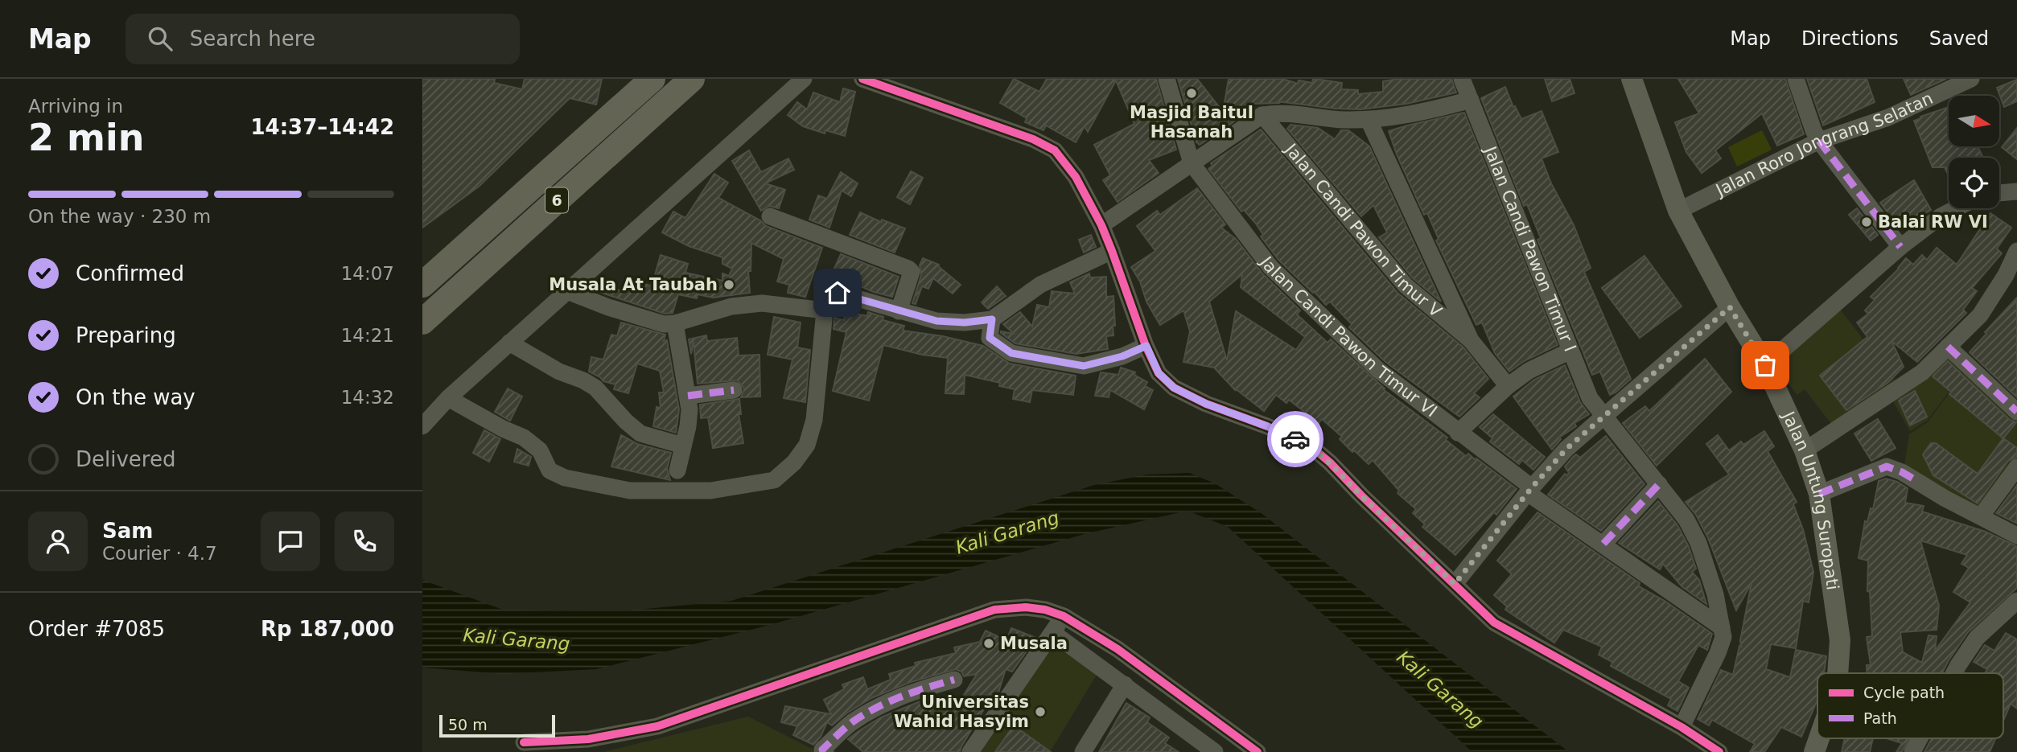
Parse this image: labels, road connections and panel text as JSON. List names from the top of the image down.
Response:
{
  "streets": {
    "highway": ["6"],
    "main road": ["Jalan Untung Suropati"],
    "street": [
      "Jalan Roro Jongrang Selatan",
      "Jalan Candi Pawon Timur V",
      "Jalan Candi Pawon Timur I",
      "Jalan Candi Pawon Timur VI"
    ]
  },
  "crossings": [
    ["Jalan Roro Jongrang Selatan", "Jalan Untung Suropati"],
    ["Jalan Candi Pawon Timur I", "Jalan Candi Pawon Timur VI"]
  ],
  "water": ["Kali Garang"],
  "places": [
    "Masjid Baitul Hasanah",
    "Balai RW VI",
    "Musala At Taubah",
    "Musala",
    "Universitas Wahid Hasyim"
  ],
  "legend": ["Cycle path", "Path"],
  "scale_bar": "50 m",
  "north": "right",
  "page": {
    "header": "Map",
    "search": "Search here",
    "nav": ["Map", "Directions", "Saved"],
    "heading": ["2 min", "Arriving in", "14:37–14:42"],
    "panel": [
      "Sam",
      "Courier · 4.7",
      "Order #7085",
      "Rp 187,000"
    ],
    "bar": "On the way · 230 m",
    "list": [
      ["Confirmed", "14:07"],
      ["Preparing", "14:21"],
      ["On the way", "14:32"],
      "Delivered"
    ],
    "scale": "50 m"
  }
}
